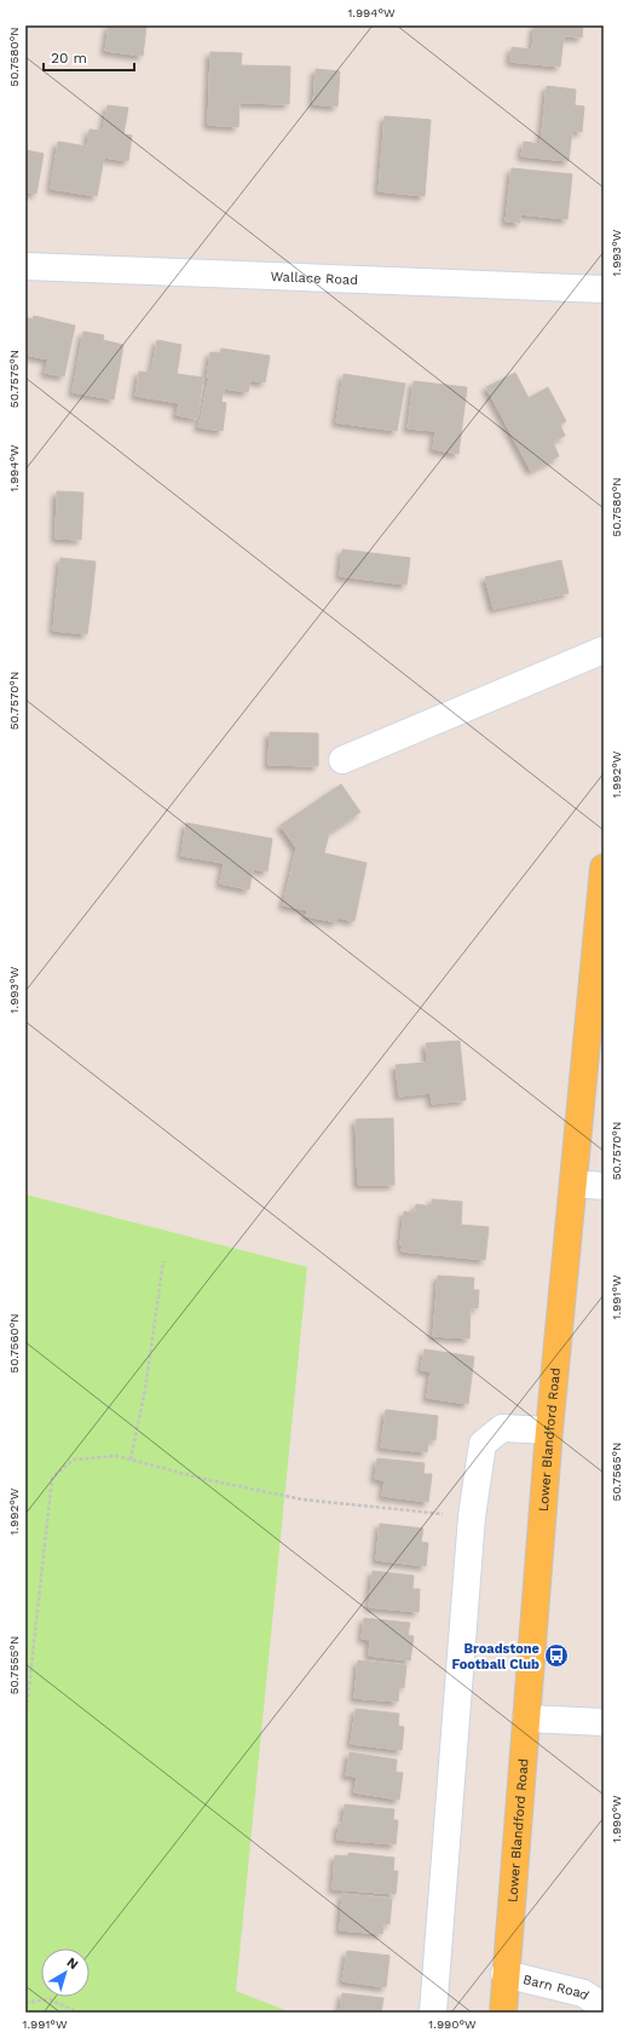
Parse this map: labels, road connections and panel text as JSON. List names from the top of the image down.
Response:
{
  "streets": {
    "main road": ["Lower Blandford Road"],
    "street": ["Wallace Road", "Barn Road"]
  },
  "crossings": [
    ["Lower Blandford Road", "Barn Road"]
  ],
  "places": {
    "bus stop": ["Broadstone Football Club"]
  },
  "scale_bar": "20 m",
  "north": "top right",
  "coordinates": [
    "1.994°W",
    "50.7580°N",
    "1.993°W",
    "50.7575°N",
    "50.7570°N",
    "1.992°W",
    "1.991°W",
    "50.7560°N",
    "50.7565°N",
    "50.7555°N",
    "1.990°W"
  ]
}
